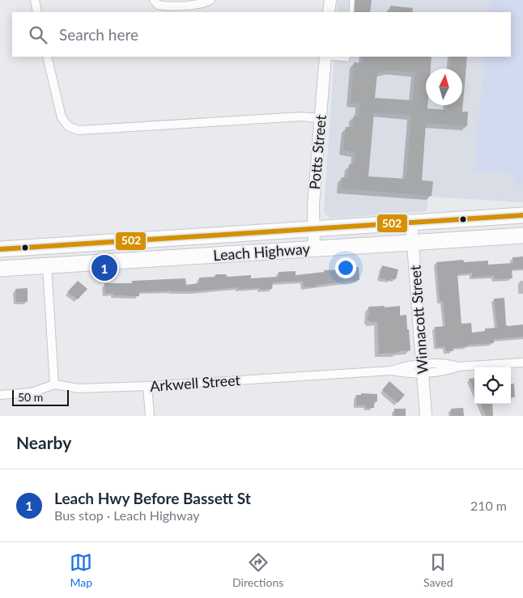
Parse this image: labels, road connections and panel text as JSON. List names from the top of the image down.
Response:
{
  "streets": {
    "highway": ["Leach Highway"],
    "street": ["Potts Street", "Winnacott Street", "Arkwell Street"]
  },
  "crossings": [
    ["Potts Street", "Leach Highway"],
    ["Leach Highway", "Winnacott Street"],
    ["Winnacott Street", "Arkwell Street"]
  ],
  "lines": ["transit line 502"],
  "scale_bar": "50 m",
  "north": "top",
  "page": {
    "search": "Search here",
    "pins": "1",
    "scale": "50 m",
    "heading": "Nearby",
    "list": [
      {
        "mark": "1",
        "name": "Leach Hwy Before Bassett St",
        "note": "Bus stop · Leach Highway",
        "value": "210 m"
      }
    ],
    "nav": ["Map", "Directions", "Saved"]
  }
}
